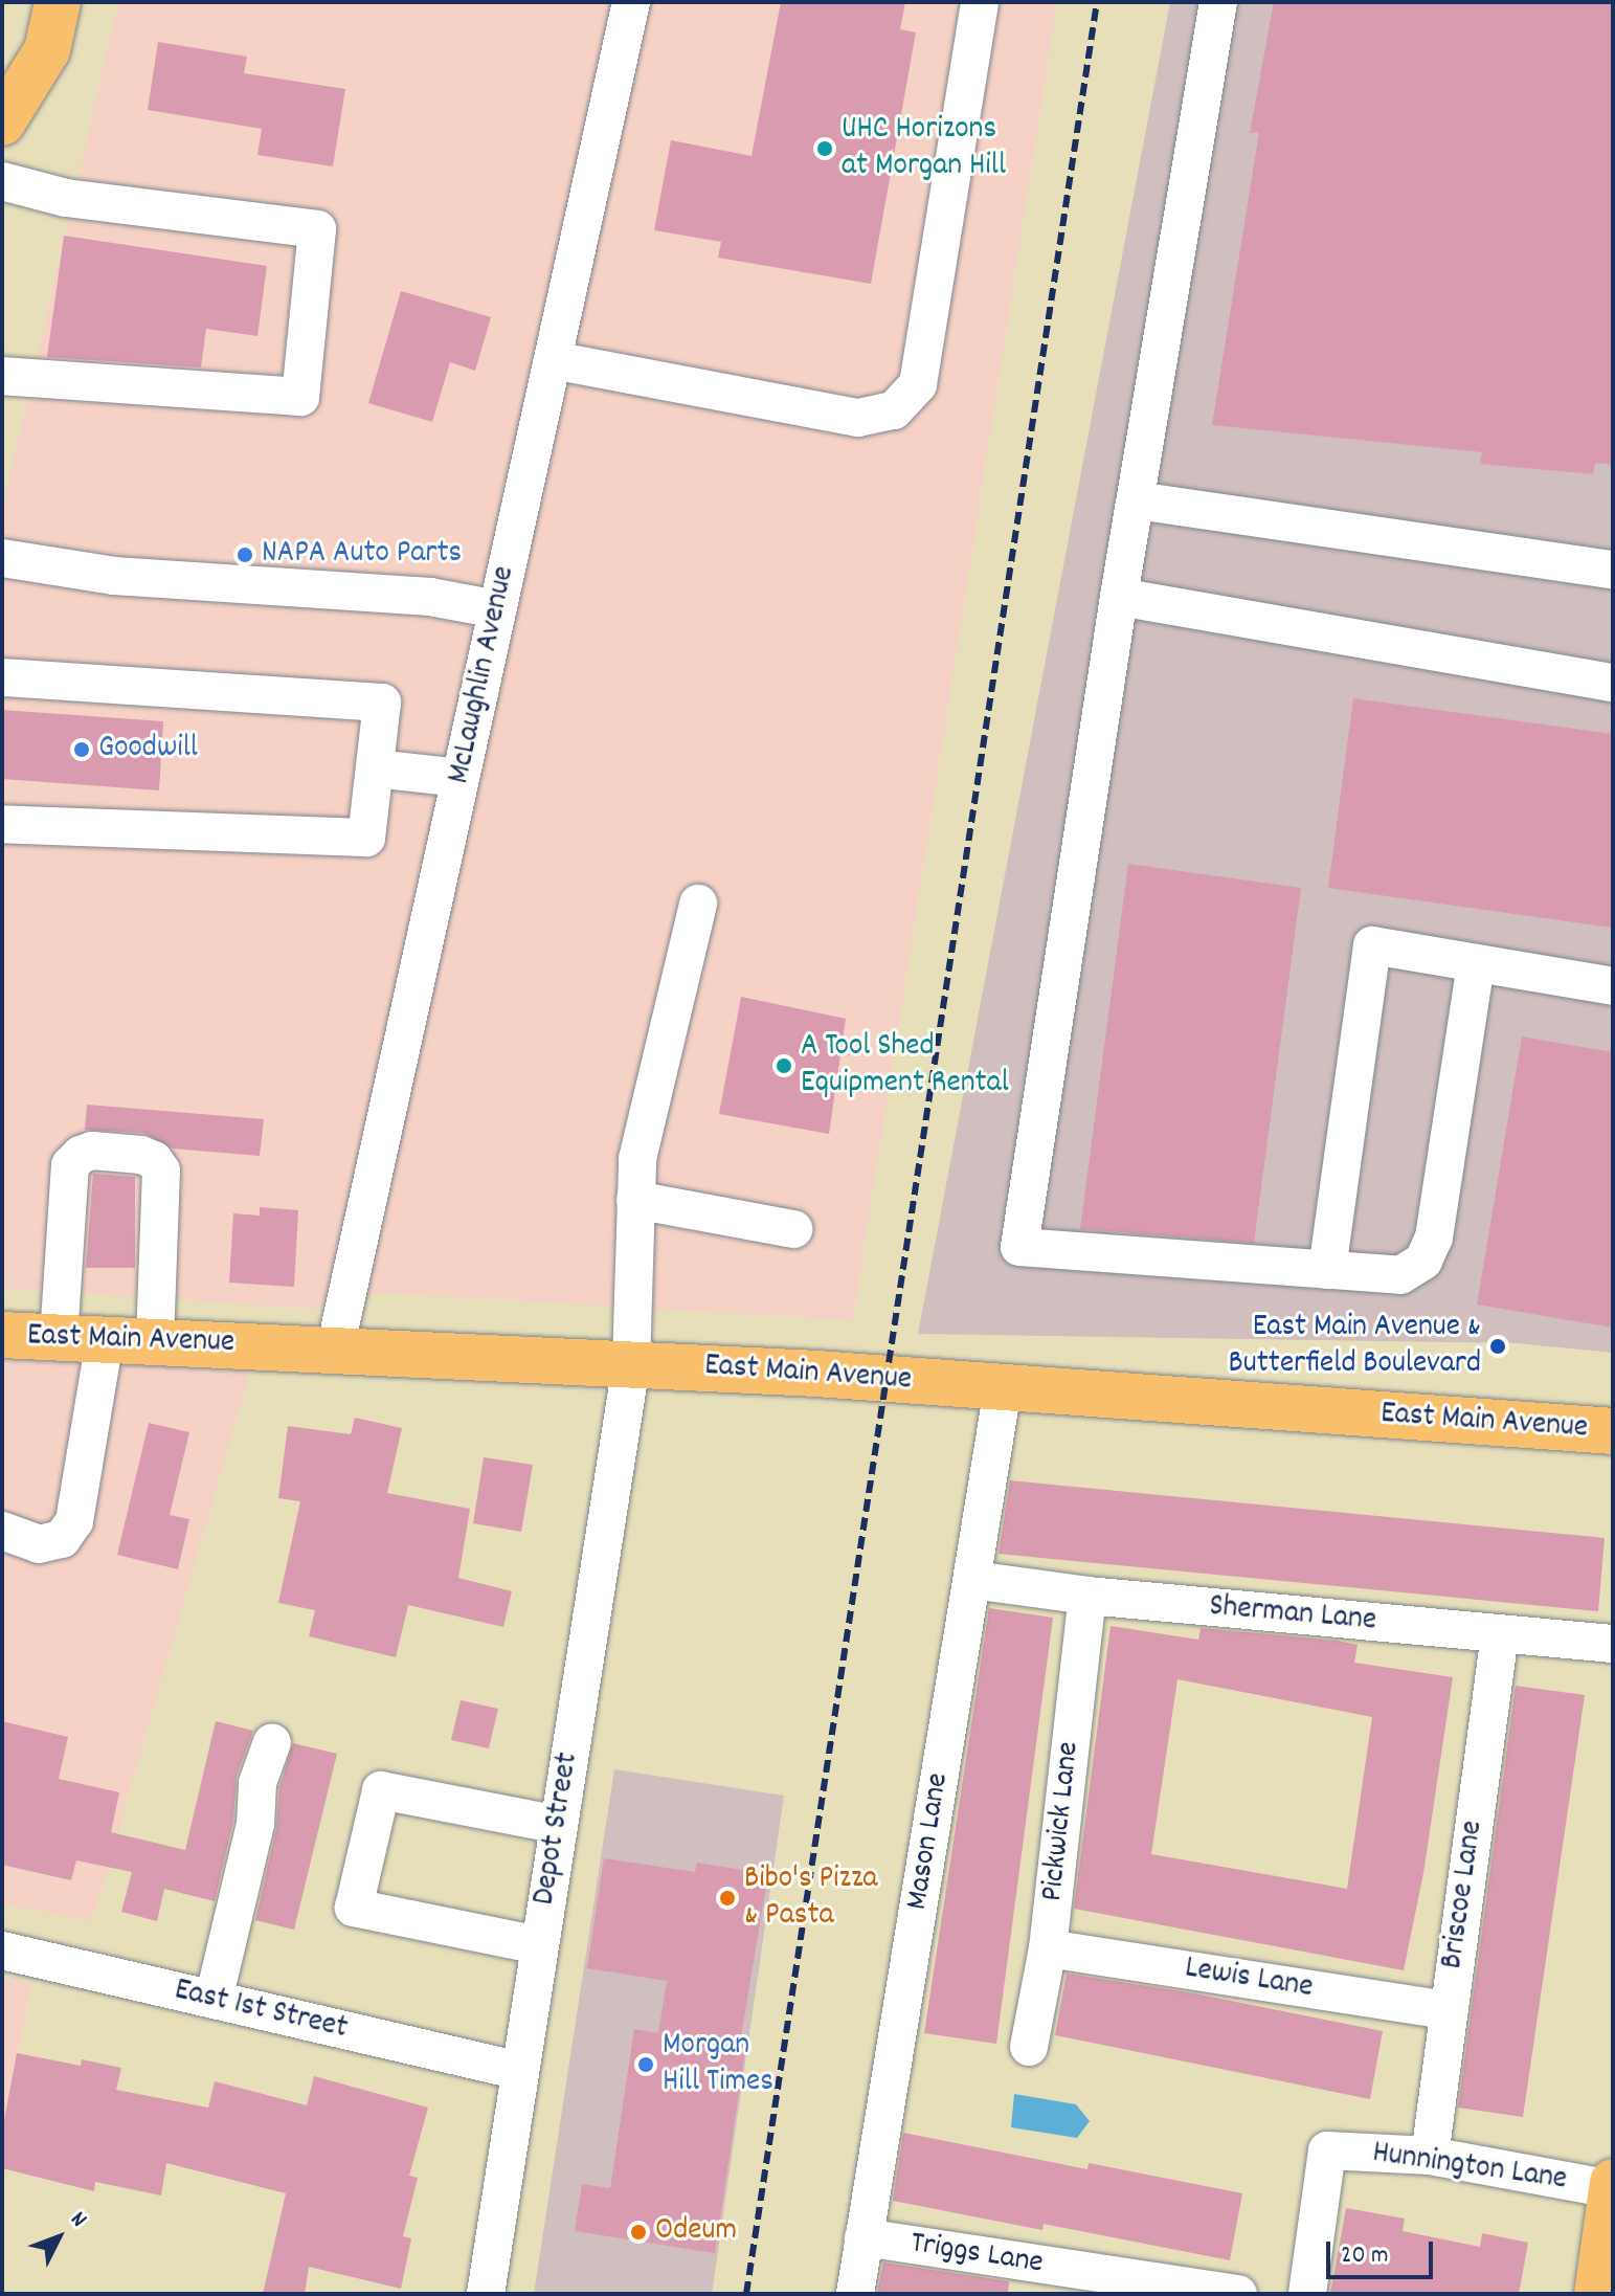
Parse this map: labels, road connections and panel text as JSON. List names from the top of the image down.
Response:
{
  "streets": {
    "main road": ["East Main Avenue"],
    "street": [
      "McLaughlin Avenue",
      "Sherman Lane",
      "Pickwick Lane",
      "Depot Street",
      "Mason Lane",
      "Briscoe Lane",
      "Lewis Lane",
      "East 1st Street",
      "Hunnington Lane",
      "Triggs Lane"
    ]
  },
  "crossings": [
    ["McLaughlin Avenue", "East Main Avenue"],
    ["East Main Avenue", "Depot Street"],
    ["East Main Avenue", "Mason Lane"],
    ["Sherman Lane", "Pickwick Lane"],
    ["Sherman Lane", "Mason Lane"],
    ["Sherman Lane", "Briscoe Lane"],
    ["Pickwick Lane", "Lewis Lane"],
    ["Depot Street", "East 1st Street"],
    ["Mason Lane", "Triggs Lane"],
    ["Briscoe Lane", "Lewis Lane"],
    ["Briscoe Lane", "Hunnington Lane"]
  ],
  "places": [
    "UHC Horizons at Morgan Hill",
    "NAPA Auto Parts",
    "Goodwill",
    "A Tool Shed Equipment Rental",
    "East Main Avenue & Butterfield Boulevard",
    "Bibo's Pizza & Pasta",
    "Morgan Hill Times",
    "Odeum"
  ],
  "scale_bar": "20 m",
  "north": "top right"
}
